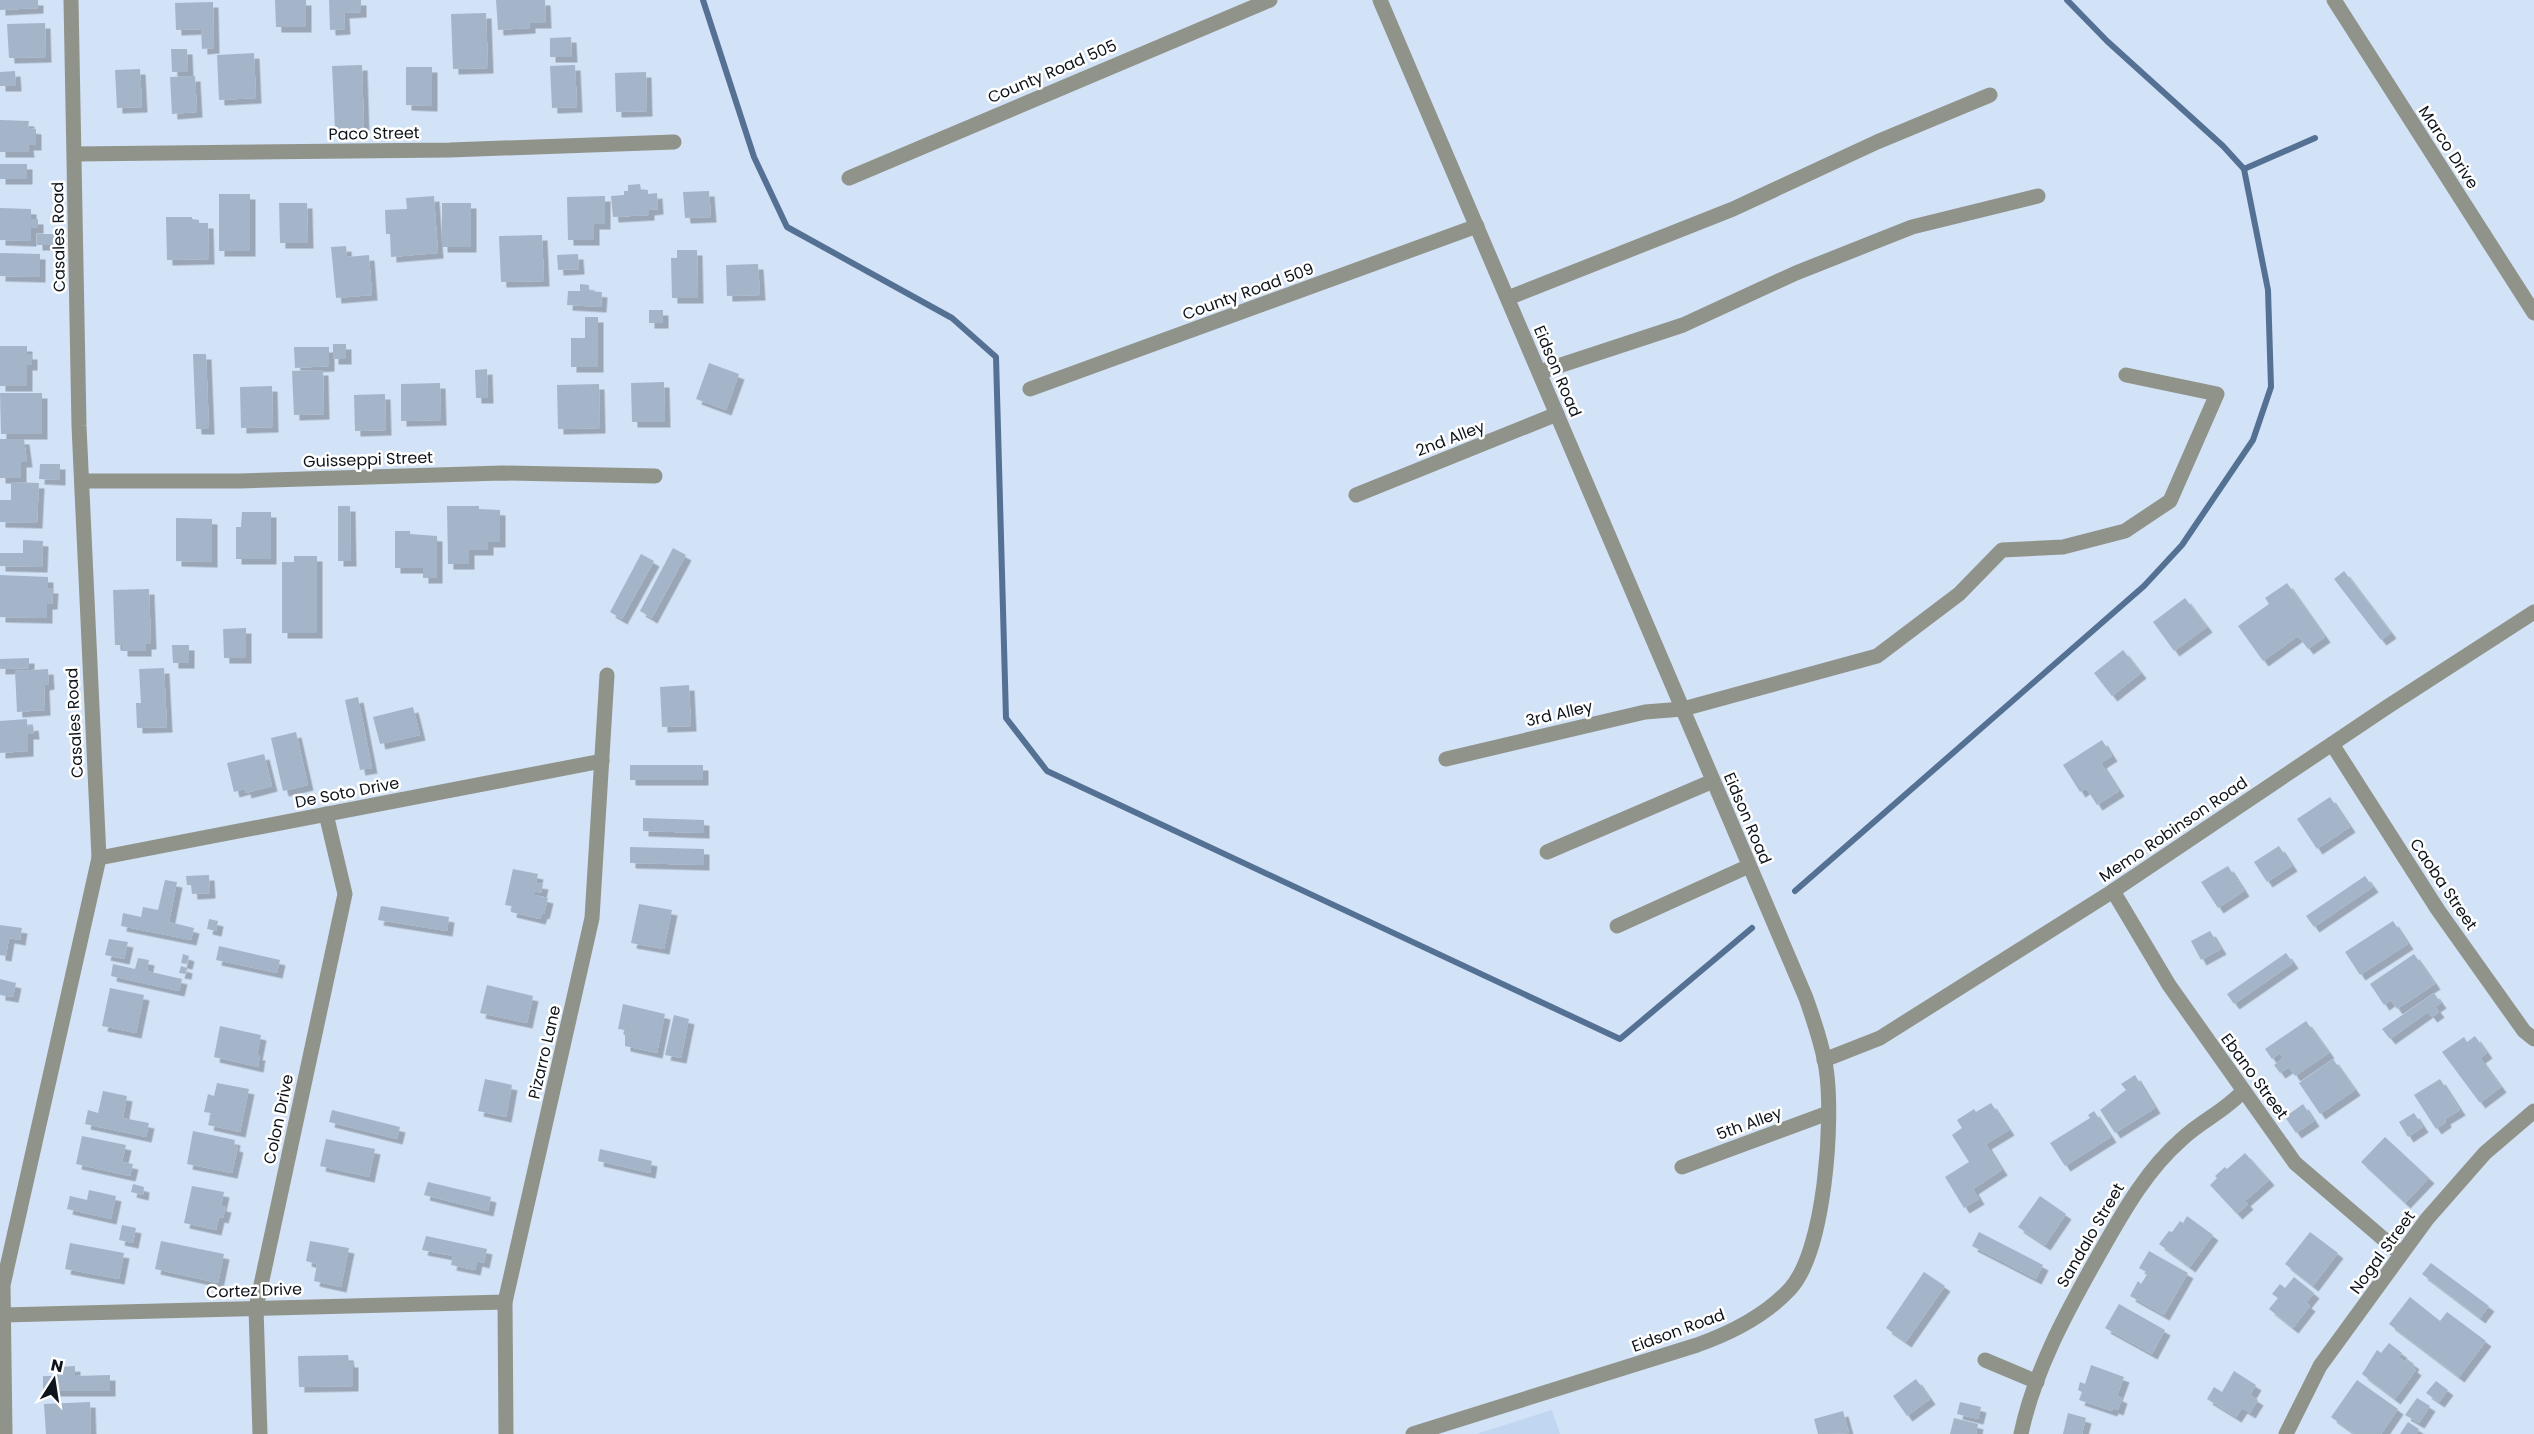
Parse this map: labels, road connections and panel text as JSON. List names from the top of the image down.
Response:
{
  "streets": {
    "street": [
      "County Road 505",
      "Paco Street",
      "Marco Drive",
      "Casales Road",
      "County Road 509",
      "Eidson Road",
      "2nd Alley",
      "Guisseppi Street",
      "3rd Alley",
      "De Soto Drive",
      "Memo Robinson Road",
      "Caoba Street",
      "Pizarro Lane",
      "Ebano Street",
      "Colon Drive",
      "5th Alley",
      "Sandalo Street",
      "Nogal Street",
      "Cortez Drive"
    ]
  },
  "crossings": [
    ["Paco Street", "Casales Road"],
    ["Casales Road", "Guisseppi Street"],
    ["Casales Road", "De Soto Drive"],
    ["Casales Road", "Cortez Drive"],
    ["County Road 509", "Eidson Road"],
    ["Eidson Road", "2nd Alley"],
    ["Eidson Road", "3rd Alley"],
    ["Eidson Road", "Memo Robinson Road"],
    ["Eidson Road", "5th Alley"],
    ["De Soto Drive", "Pizarro Lane"],
    ["De Soto Drive", "Colon Drive"],
    ["Memo Robinson Road", "Caoba Street"],
    ["Memo Robinson Road", "Ebano Street"],
    ["Pizarro Lane", "Cortez Drive"],
    ["Ebano Street", "Sandalo Street"],
    ["Ebano Street", "Nogal Street"],
    ["Colon Drive", "Cortez Drive"]
  ],
  "north": "top"
}
